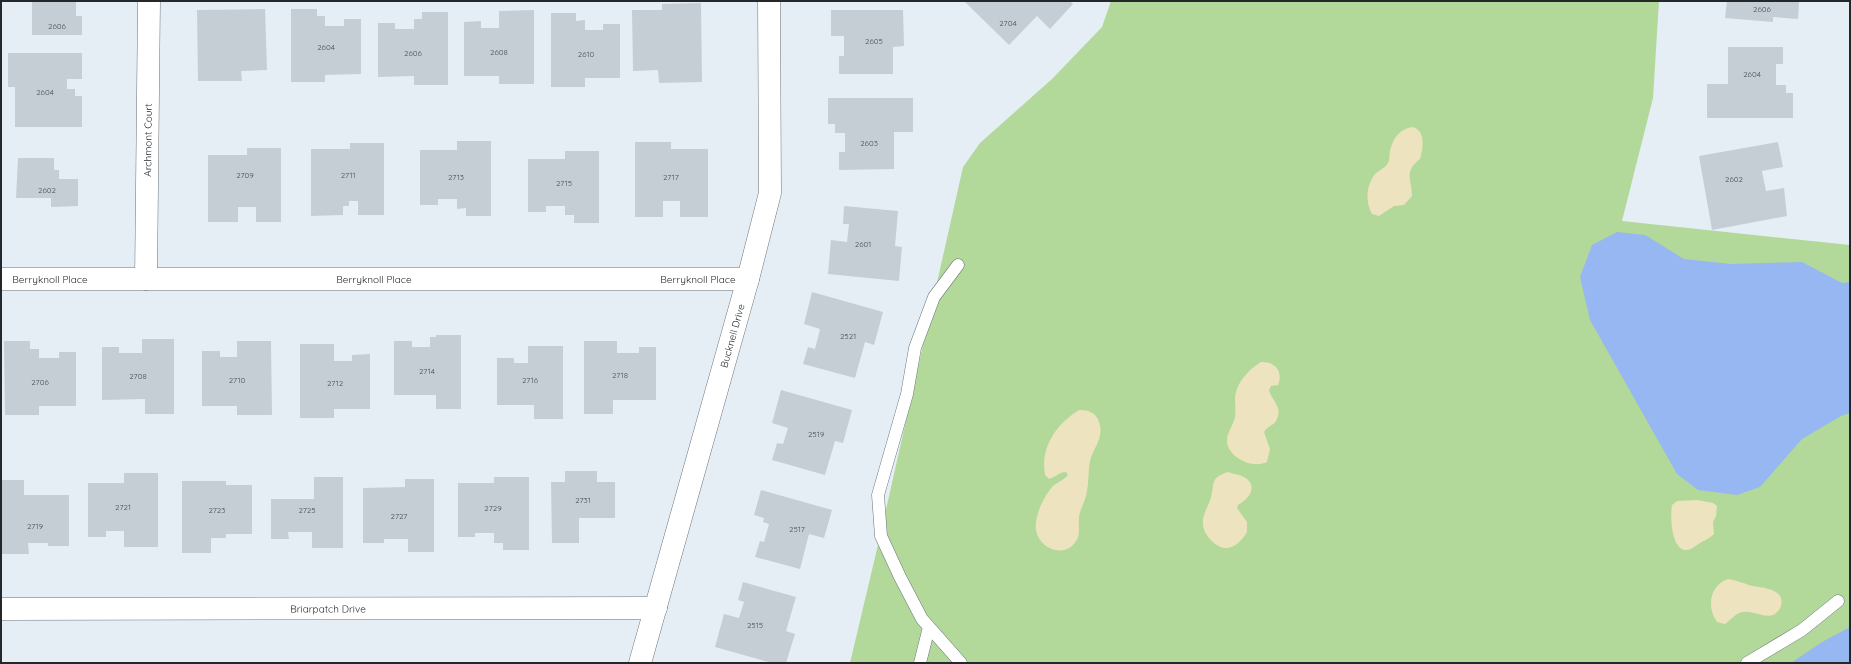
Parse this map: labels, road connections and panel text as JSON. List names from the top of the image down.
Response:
{
  "streets": {
    "street": [
      "Archmont Court",
      "Berryknoll Place",
      "Bucknell Drive",
      "Briarpatch Drive"
    ]
  },
  "crossings": [
    ["Archmont Court", "Berryknoll Place"],
    ["Berryknoll Place", "Bucknell Drive"],
    ["Bucknell Drive", "Briarpatch Drive"]
  ],
  "house_numbers": [
    "2606",
    "2704",
    "2606",
    "2605",
    "2604",
    "2608",
    "2606",
    "2610",
    "2604",
    "2604",
    "2603",
    "2709",
    "2711",
    "2713",
    "2717",
    "2602",
    "2715",
    "2602",
    "2601",
    "2521",
    "2714",
    "2718",
    "2708",
    "2710",
    "2716",
    "2706",
    "2712",
    "2519",
    "2731",
    "2721",
    "2729",
    "2723",
    "2725",
    "2727",
    "2719",
    "2517",
    "2515"
  ]
}
